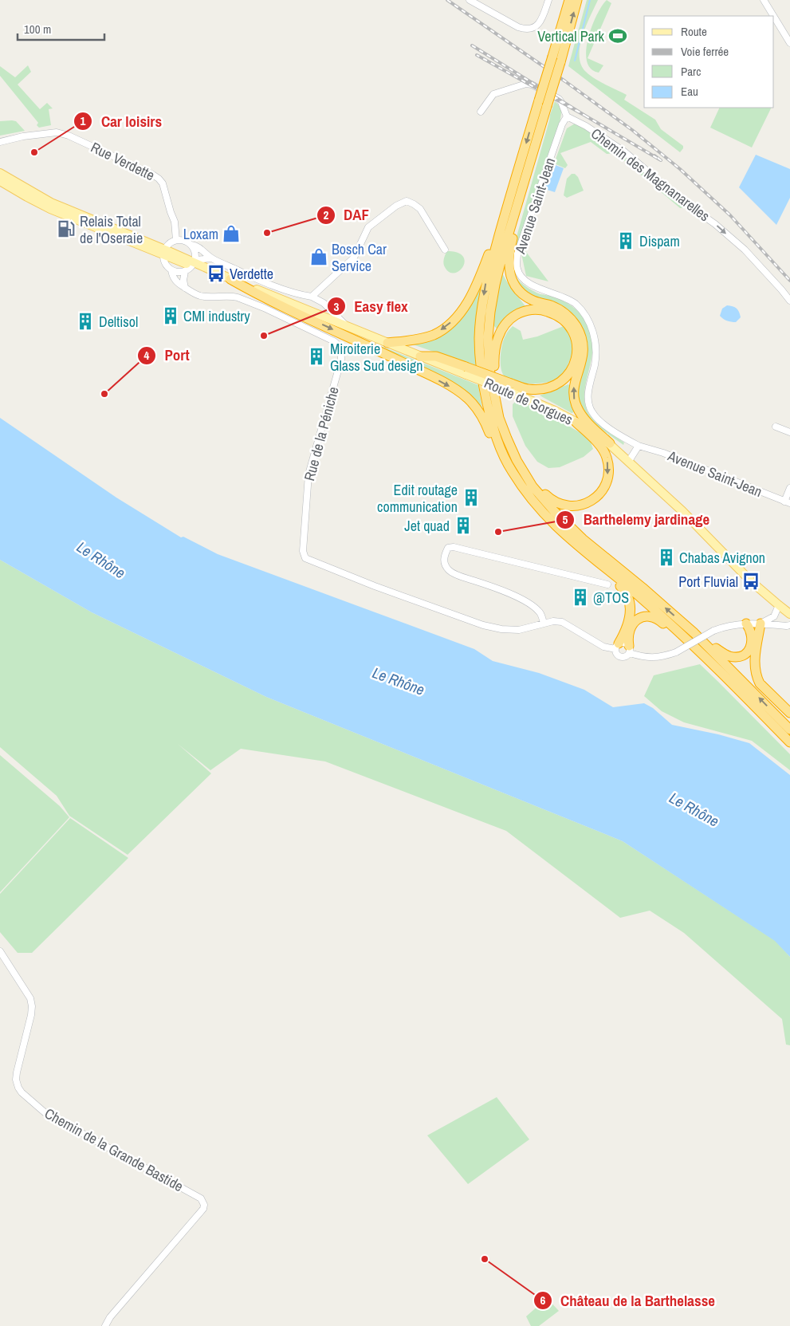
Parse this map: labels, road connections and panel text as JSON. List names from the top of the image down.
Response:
{
  "streets": {
    "main road": ["Route de Sorgues"],
    "street": [
      "Rue Verdette",
      "Chemin des Magnanarelles",
      "Avenue Saint-Jean",
      "Rue de la Péniche",
      "Chemin de la Grande Bastide"
    ]
  },
  "crossings": [
    ["Chemin des Magnanarelles", "Avenue Saint-Jean"]
  ],
  "one_way": ["Chemin des Magnanarelles"],
  "water": ["Le Rhône"],
  "places": {
    "sports": ["Vertical Park"],
    "other": [
      "Car loisirs",
      "DAF",
      "Easy flex",
      "Port",
      "Barthelemy jardinage",
      "Château de la Barthelasse"
    ],
    "fuel station": ["Relais Total de l'Oseraie"],
    "shop": ["Loxam", "Bosch Car Service"],
    "building": [
      "Dispam",
      "CMI industry",
      "Deltisol",
      "Miroiterie Glass Sud design",
      "Edit routage communication",
      "Jet quad",
      "Chabas Avignon",
      "@TOS"
    ],
    "bus stop": ["Verdette", "Port Fluvial"]
  },
  "legend": [
    "Route",
    "Voie ferrée",
    "Parc",
    "Eau"
  ],
  "scale_bar": "100 m"
}
